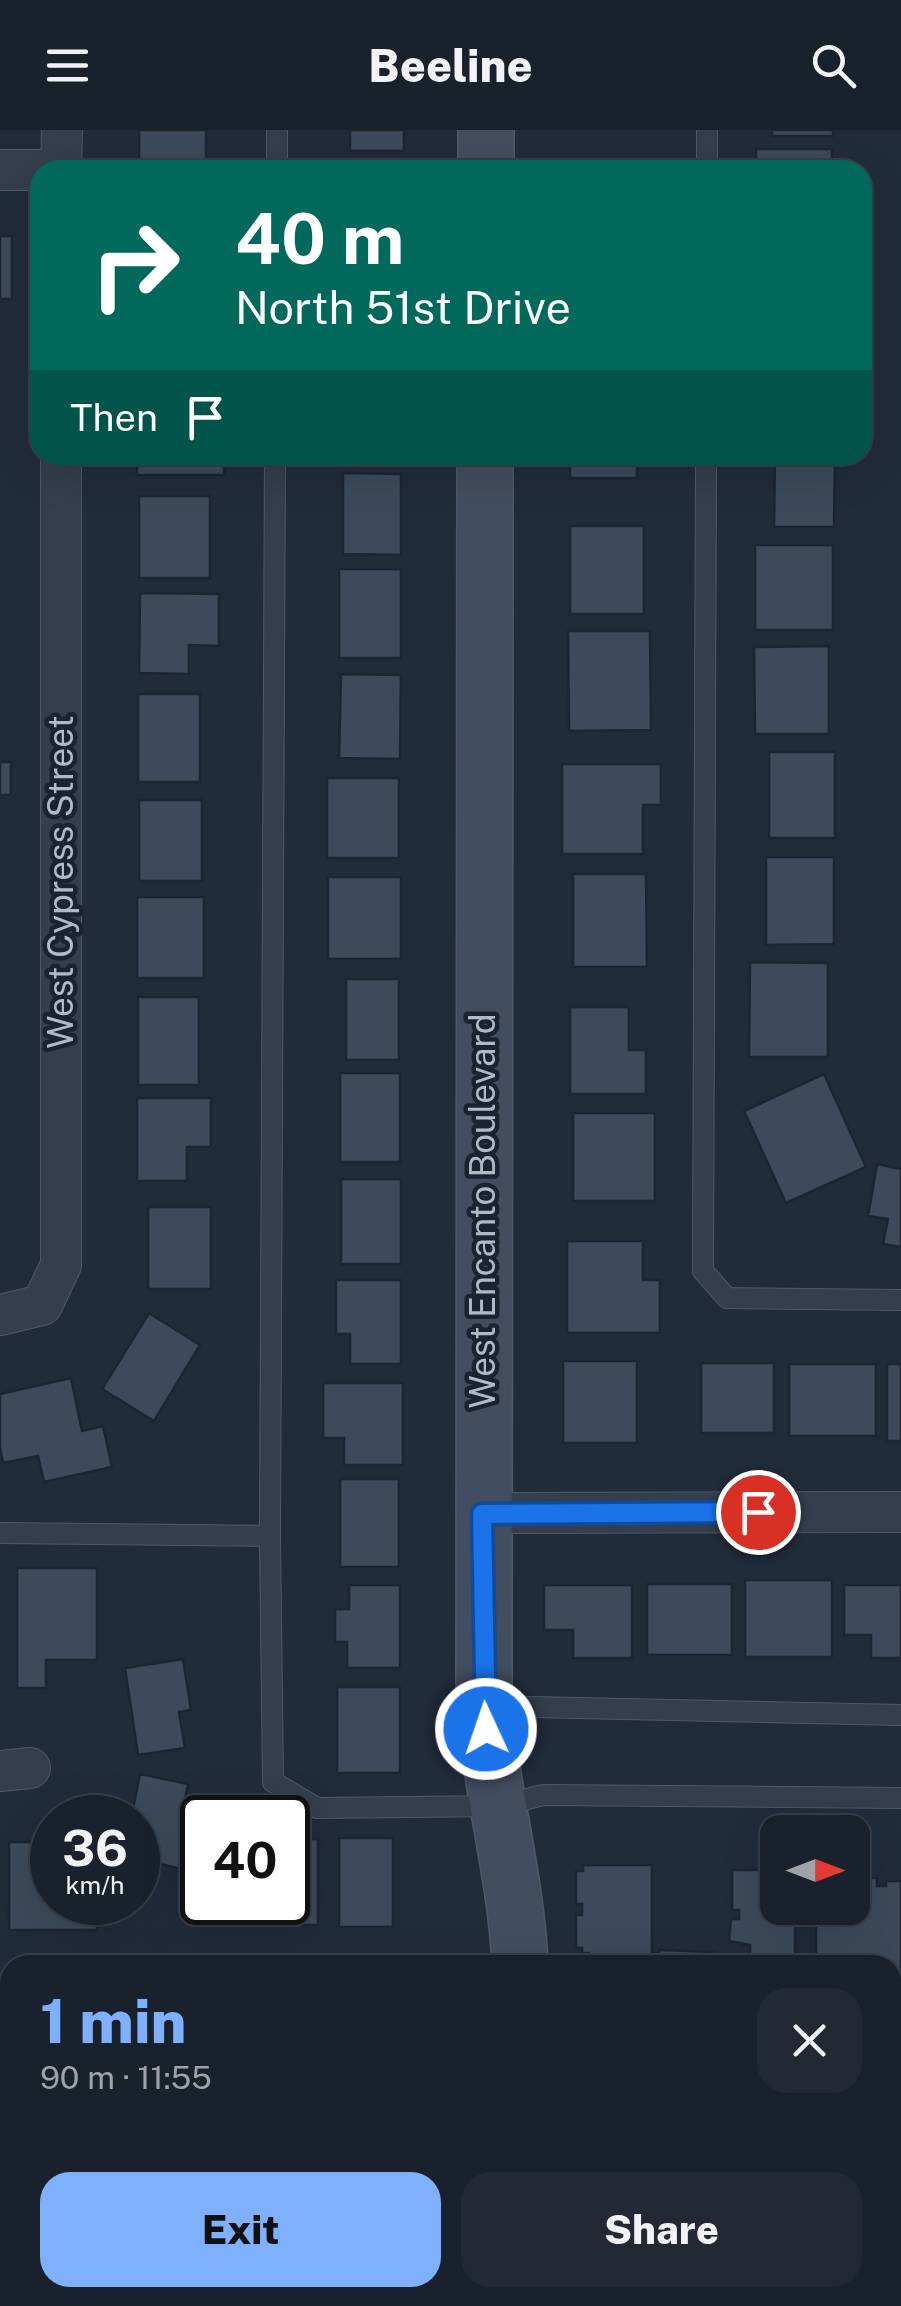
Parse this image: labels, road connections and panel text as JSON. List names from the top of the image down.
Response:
{
  "streets": {
    "street": ["West Cypress Street", "West Encanto Boulevard"]
  },
  "north": "right",
  "page": {
    "header": "Beeline",
    "turn": ["40 m", "North 51st Drive"],
    "then": "Then",
    "speed": "36 km/h",
    "limit": "40",
    "heading": ["1 min", "90 m · 11:55"],
    "buttons": ["Exit", "Share"]
  }
}
